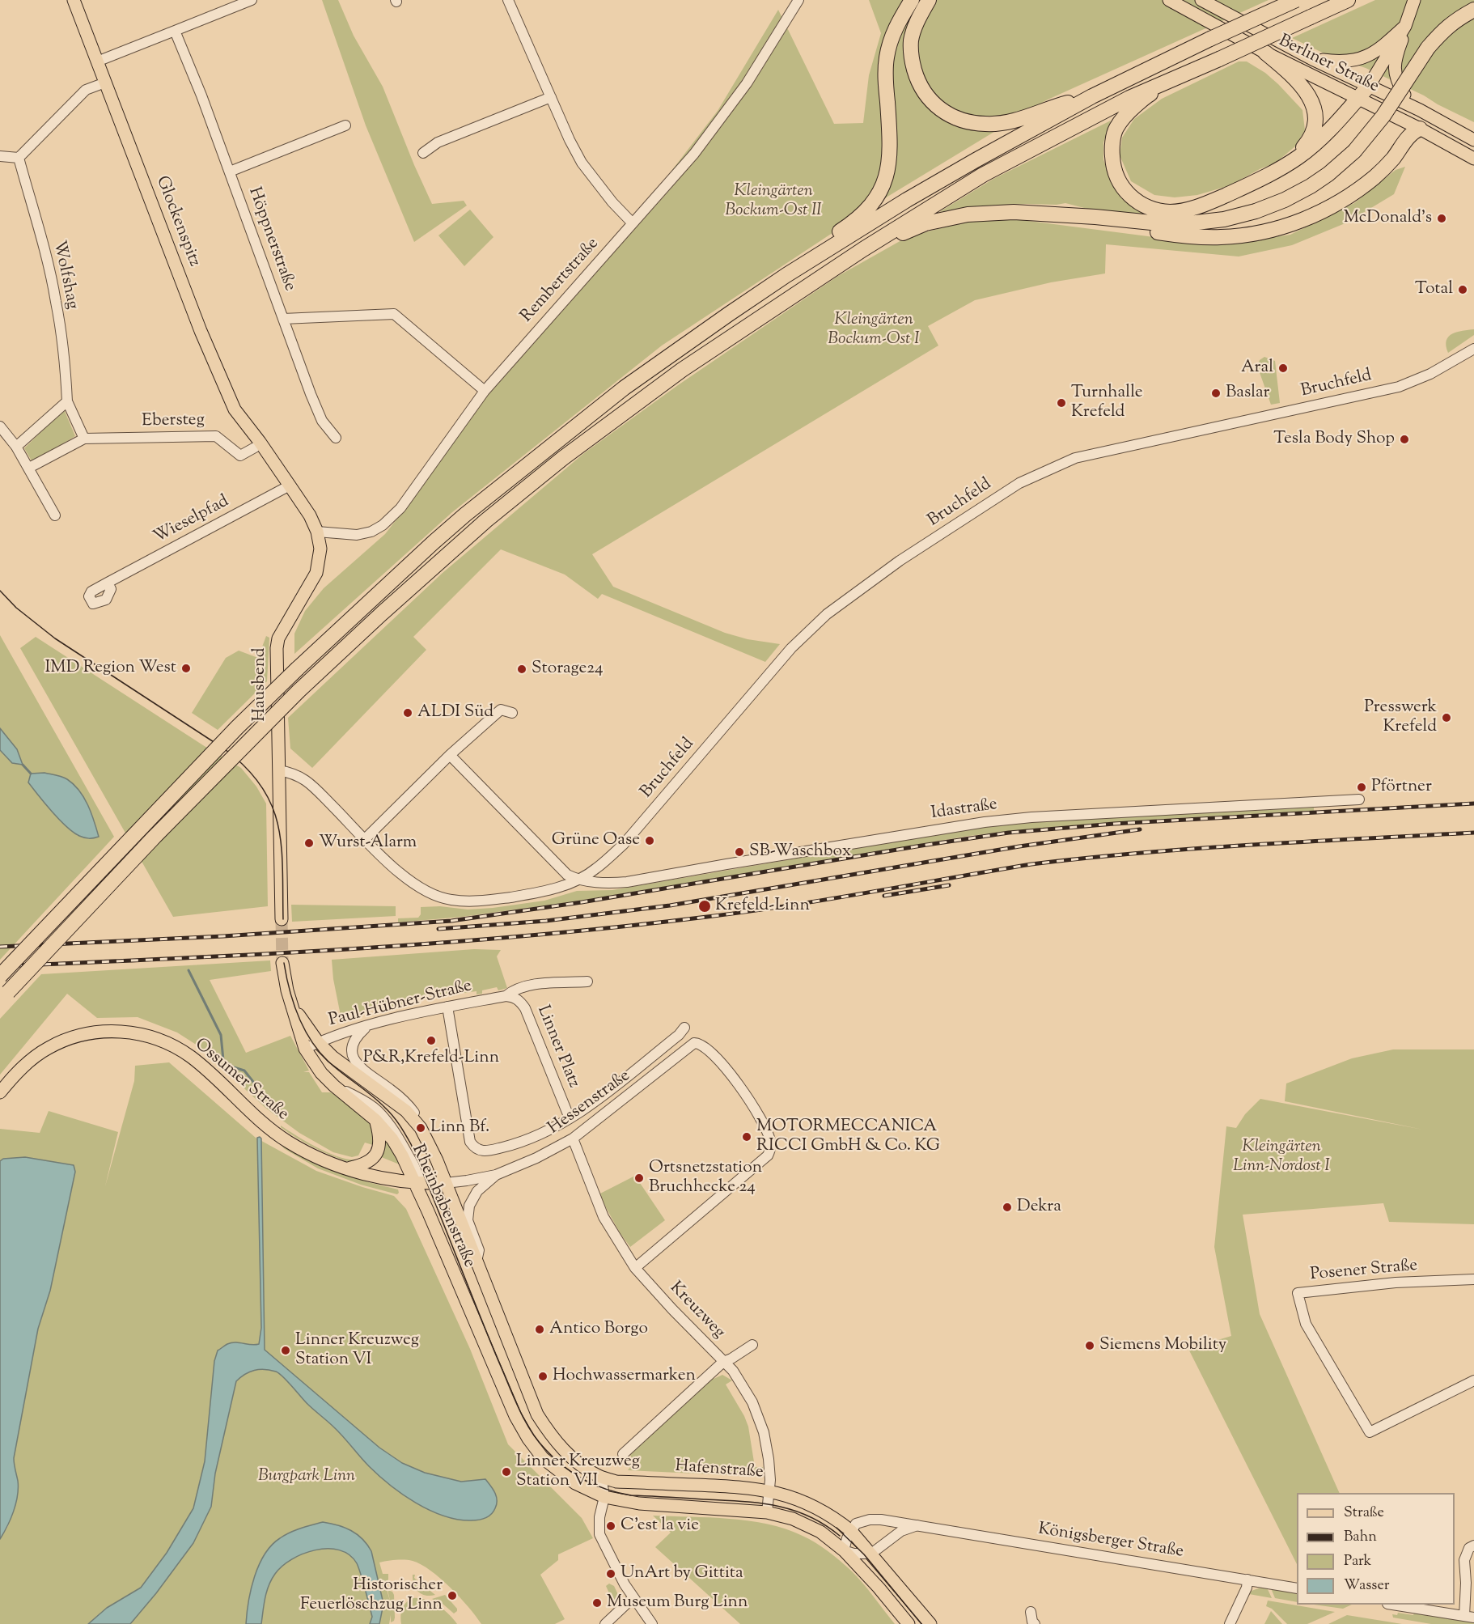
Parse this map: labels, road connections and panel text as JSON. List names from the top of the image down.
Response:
{
  "streets": {
    "main road": [
      "Berliner Straße",
      "Glockenspitz",
      "Hausbend",
      "Ossumer Straße",
      "Rheinbabenstraße",
      "Hafenstraße"
    ],
    "street": [
      "Höppnerstraße",
      "Wolfshag",
      "Rembertstraße",
      "Bruchfeld",
      "Ebersteg",
      "Wieselpfad",
      "Idastraße",
      "Paul-Hübner-Straße",
      "Linner Platz",
      "Hessenstraße",
      "Posener Straße",
      "Kreuzweg",
      "Königsberger Straße"
    ]
  },
  "crossings": [
    ["Glockenspitz", "Ebersteg"],
    ["Glockenspitz", "Hausbend"],
    ["Höppnerstraße", "Rembertstraße"],
    ["Wolfshag", "Ebersteg"],
    ["Rembertstraße", "Hausbend"],
    ["Bruchfeld", "Hausbend"],
    ["Bruchfeld", "Idastraße"],
    ["Ebersteg", "Hausbend"],
    ["Wieselpfad", "Hausbend"],
    ["Paul-Hübner-Straße", "Linner Platz"],
    ["Paul-Hübner-Straße", "Rheinbabenstraße"],
    ["Ossumer Straße", "Hessenstraße"],
    ["Ossumer Straße", "Rheinbabenstraße"],
    ["Hessenstraße", "Rheinbabenstraße"],
    ["Hessenstraße", "Kreuzweg"],
    ["Rheinbabenstraße", "Hafenstraße"],
    ["Kreuzweg", "Hafenstraße"],
    ["Hafenstraße", "Königsberger Straße"]
  ],
  "parks": [
    "Kleingärten Bockum-Ost II",
    "Kleingärten Bockum-Ost I",
    "Kleingärten Linn-Nordost I",
    "Burgpark Linn"
  ],
  "places": [
    "McDonald's",
    "Total",
    "Aral",
    "Baslar",
    "Turnhalle Krefeld",
    "Tesla Body Shop",
    "IMD Region West",
    "Storage24",
    "ALDI Süd",
    "Presswerk Krefeld",
    "Pförtner",
    "Grüne Oase",
    "Wurst-Alarm",
    "SB-Waschbox",
    "Krefeld-Linn",
    "P&R,Krefeld-Linn",
    "Linn Bf.",
    "MOTORMECCANICA RICCI GmbH & Co. KG",
    "Ortsnetzstation Bruchhecke 24",
    "Dekra",
    "Antico Borgo",
    "Siemens Mobility",
    "Linner Kreuzweg Station VI",
    "Hochwassermarken",
    "Linner Kreuzweg Station VII",
    "C'est la vie",
    "UnArt by Gittita",
    "Historischer Feuerlöschzug Linn",
    "Museum Burg Linn"
  ],
  "legend": [
    "Straße",
    "Bahn",
    "Park",
    "Wasser"
  ]
}
